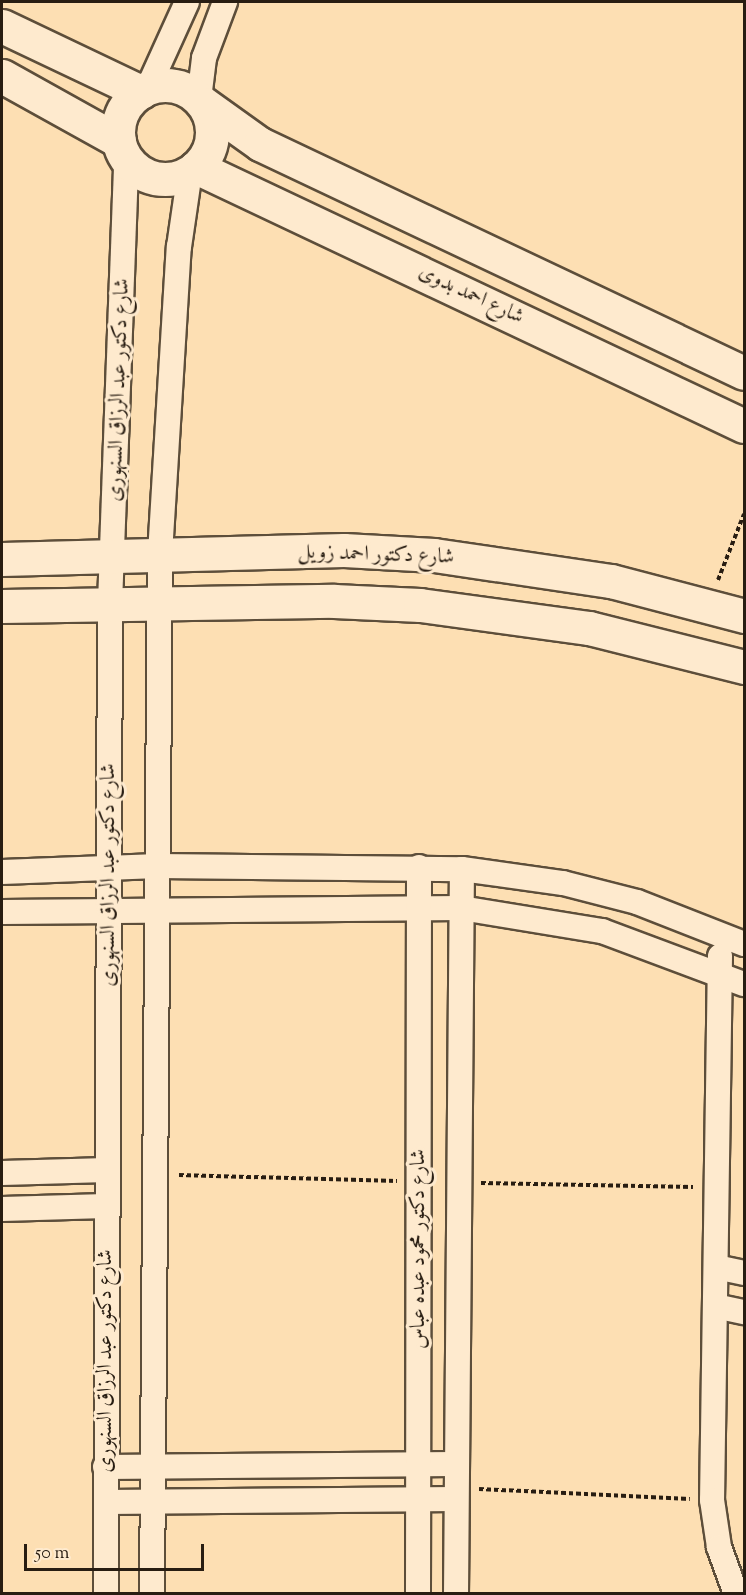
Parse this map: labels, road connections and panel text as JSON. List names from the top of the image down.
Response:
{
  "streets": {
    "street": [
      "شارع احمد بدوى",
      "شارع دكتور عبد الرزاق السنهورى",
      "شارع دكتور احمد زويل",
      "شارع دكتور محمود عبده عباس"
    ]
  },
  "crossings": [
    ["شارع احمد بدوى", "شارع دكتور عبد الرزاق السنهورى"],
    ["شارع دكتور عبد الرزاق السنهورى", "شارع دكتور احمد زويل"]
  ],
  "scale_bar": "50 m"
}
